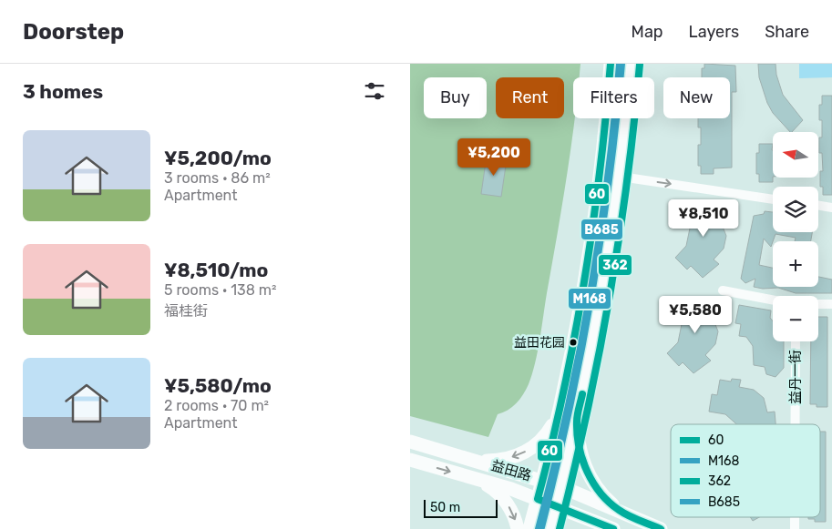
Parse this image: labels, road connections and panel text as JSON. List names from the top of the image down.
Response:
{
  "streets": {
    "main road": ["益田路"],
    "street": ["益丹一街"]
  },
  "places": ["益田花园"],
  "lines": [
    "transit line 60",
    "transit line B685",
    "transit line M168",
    "transit line 362"
  ],
  "legend": [
    "60",
    "M168",
    "362",
    "B685"
  ],
  "scale_bar": "50 m",
  "north": "left",
  "page": {
    "header": "Doorstep",
    "nav": ["Map", "Layers", "Share"],
    "heading": "3 homes",
    "chip": [
      "Buy",
      "Rent",
      "Filters",
      "New"
    ],
    "list": [
      {
        "name": "¥5,200/mo",
        "note": "3 rooms · 86 m² · Apartment"
      },
      {
        "name": "¥8,510/mo",
        "note": "5 rooms · 138 m² · 福桂街"
      },
      {
        "name": "¥5,580/mo",
        "note": "2 rooms · 70 m² · Apartment"
      }
    ],
    "map_buttons": ["+", "−"],
    "price": ["¥5,200", "¥8,510", "¥5,580"],
    "scale": "50 m"
  }
}
